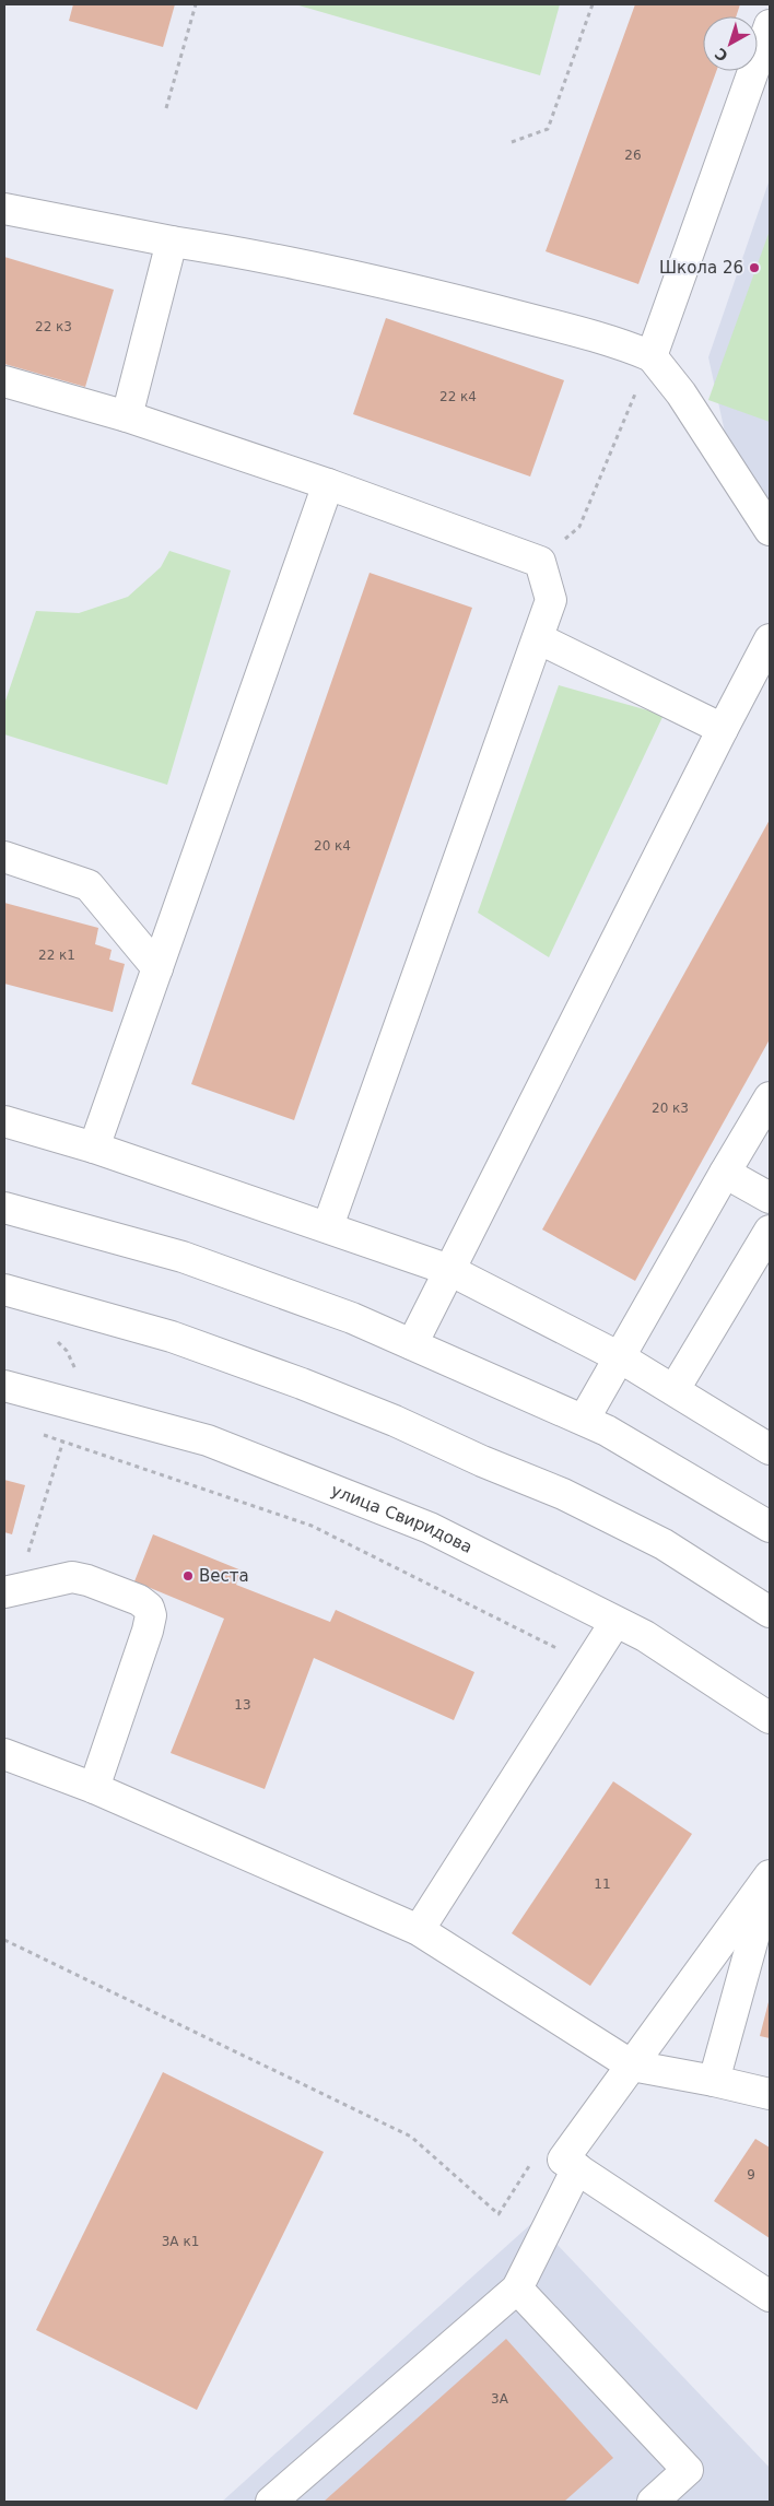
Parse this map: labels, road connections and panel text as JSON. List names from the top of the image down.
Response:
{
  "streets": {
    "street": ["улица Свиридова"]
  },
  "places": ["Школа 26", "Веста"],
  "house_numbers": [
    "26",
    "22 к3",
    "22 к4",
    "20 к4",
    "22 к1",
    "20 к3",
    "13",
    "11",
    "9",
    "3А к1",
    "3А"
  ],
  "north": "bottom left"
}
